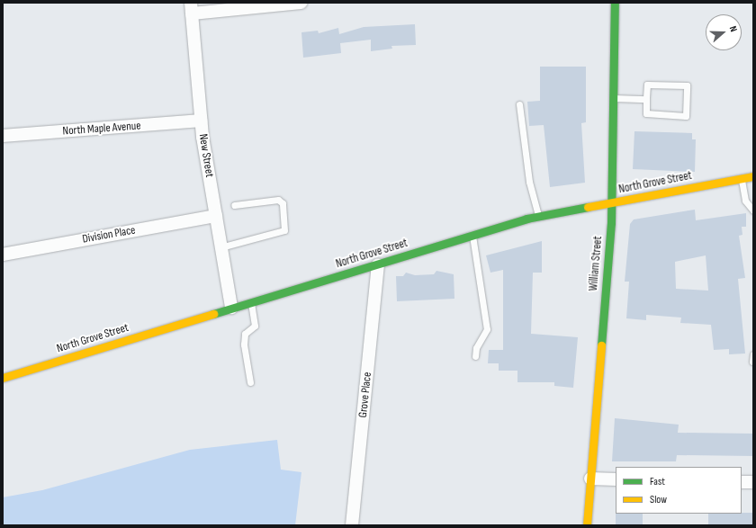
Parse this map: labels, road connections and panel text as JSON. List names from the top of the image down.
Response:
{
  "streets": {
    "main road": ["North Grove Street", "William Street"],
    "street": [
      "North Maple Avenue",
      "New Street",
      "Division Place",
      "Grove Place"
    ]
  },
  "crossings": [
    ["North Maple Avenue", "New Street"],
    ["New Street", "North Grove Street"],
    ["New Street", "Division Place"],
    ["North Grove Street", "William Street"],
    ["North Grove Street", "Grove Place"]
  ],
  "legend": ["Fast", "Slow"],
  "north": "right"
}
